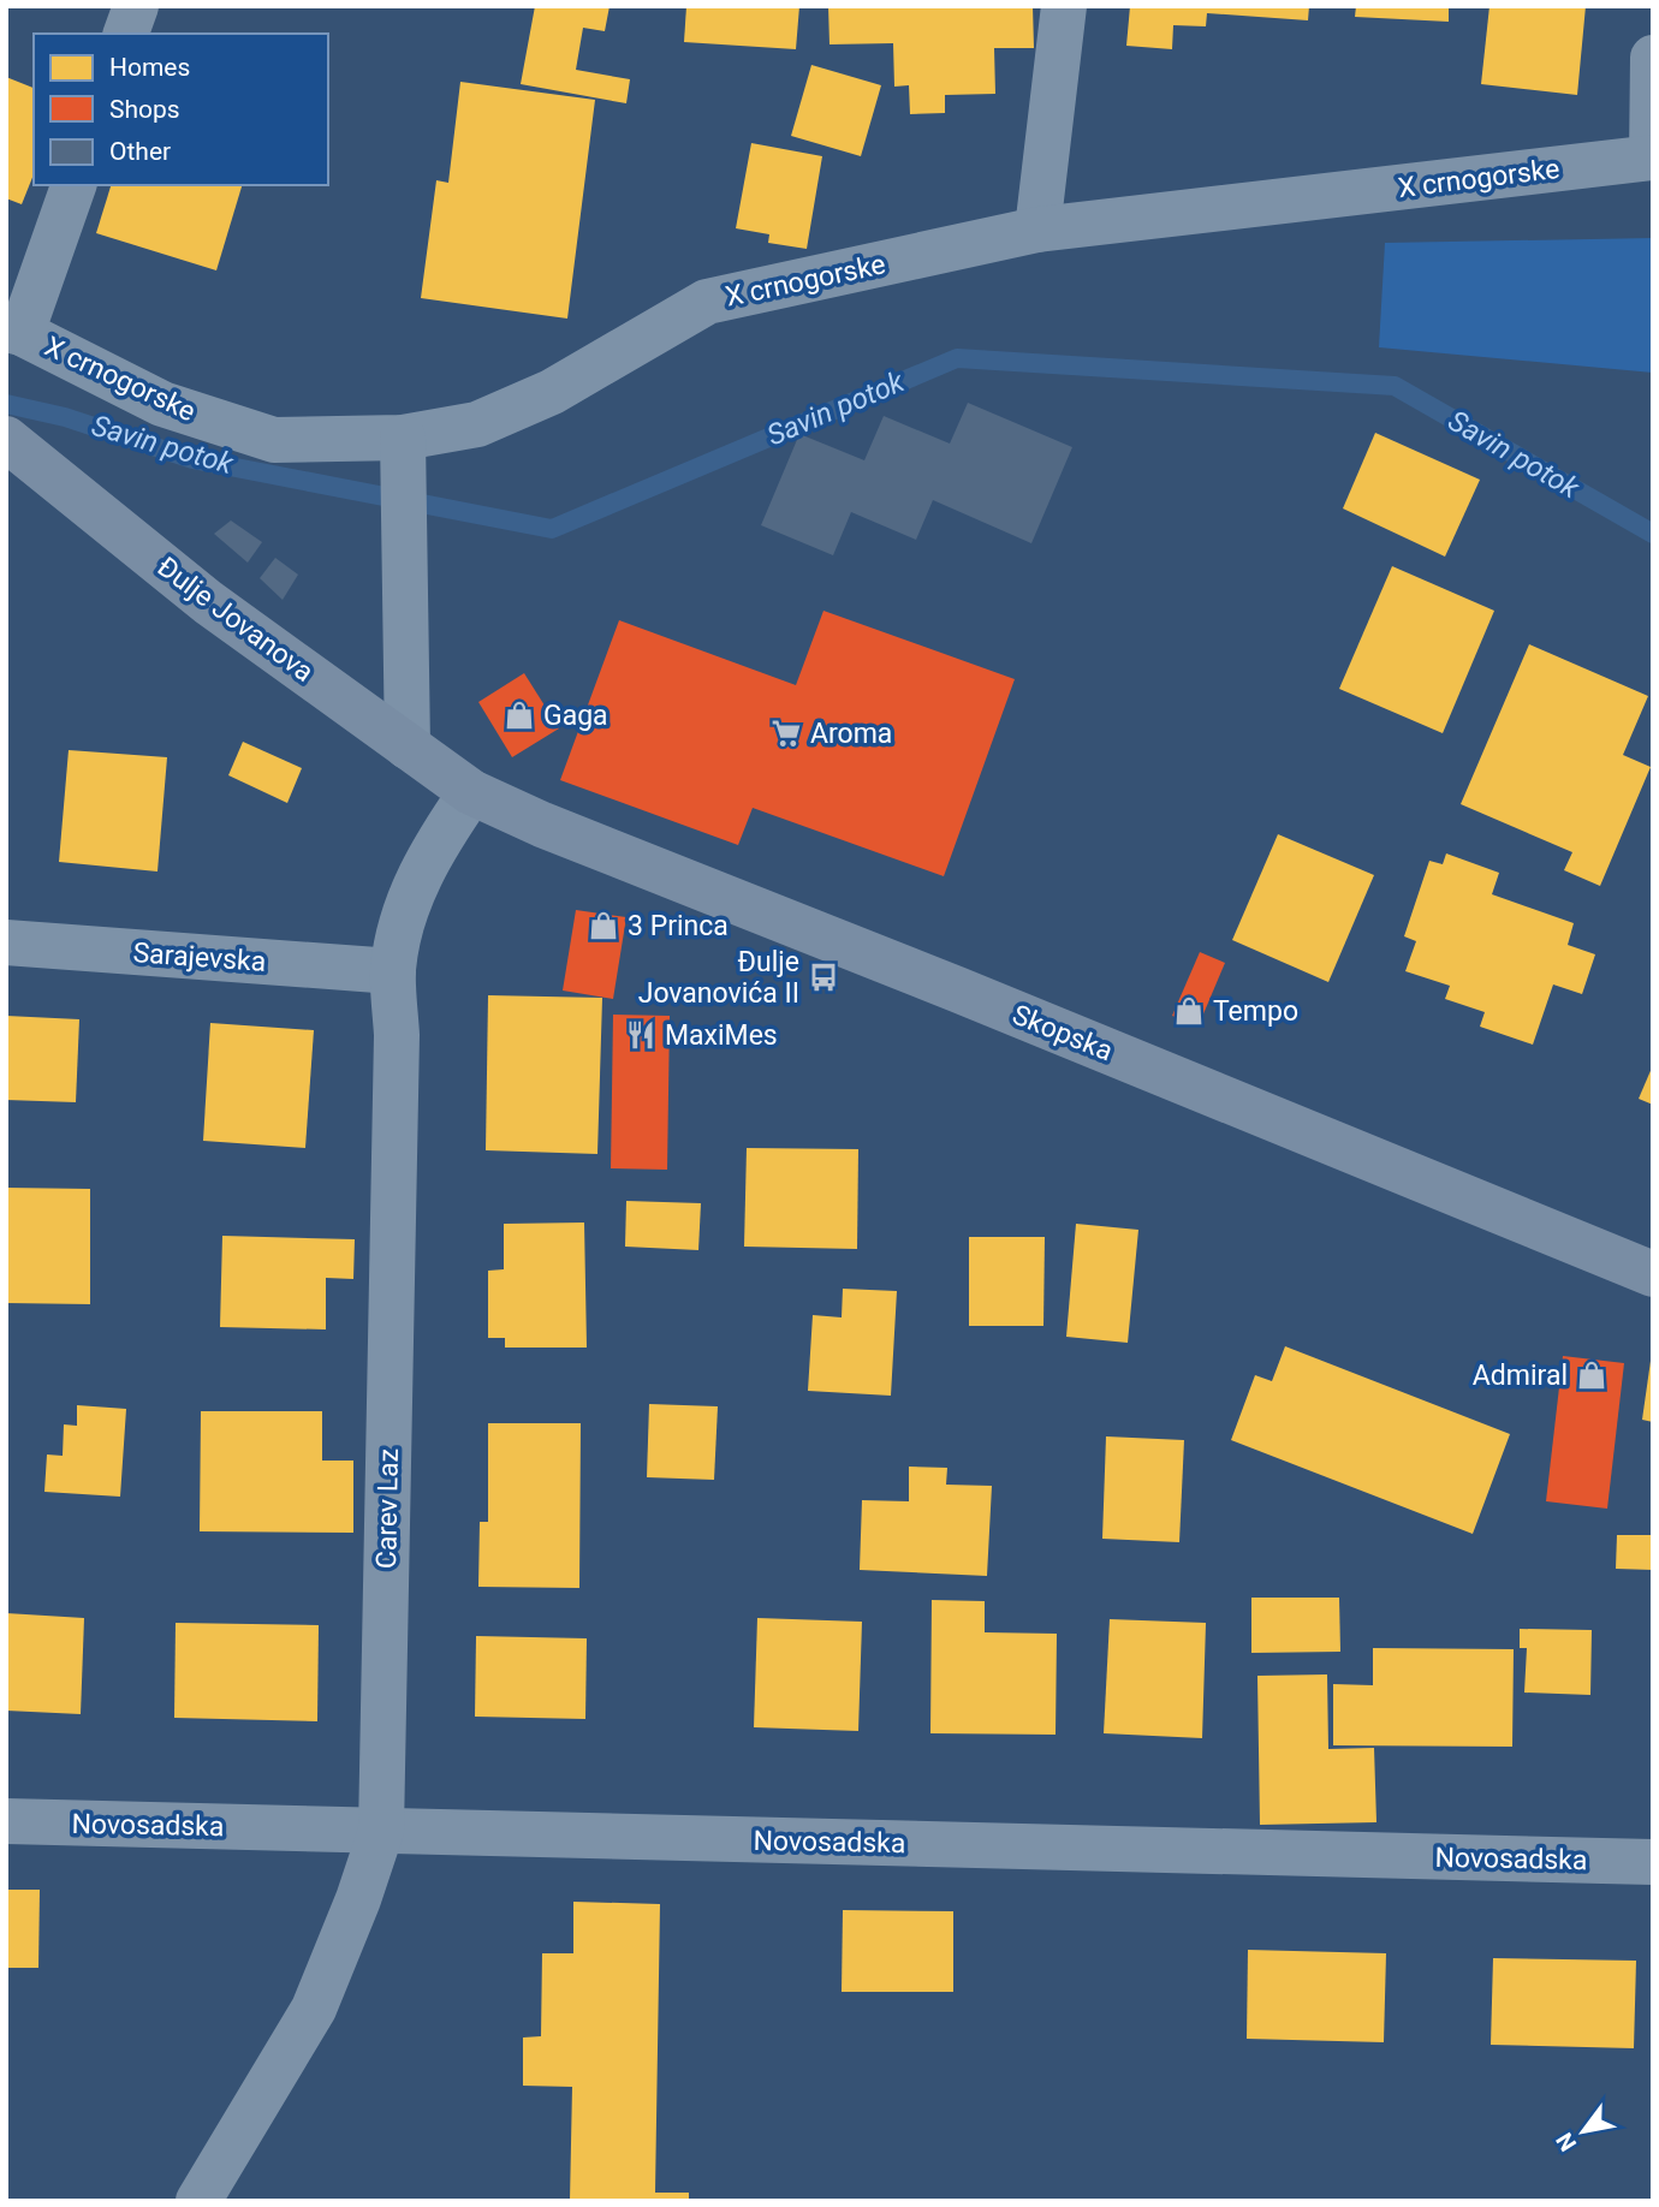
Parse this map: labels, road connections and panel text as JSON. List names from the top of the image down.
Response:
{
  "streets": {
    "street": [
      "X crnogorske",
      "Đulje Jovanova",
      "Sarajevska",
      "Skopska",
      "Carev Laz",
      "Novosadska"
    ]
  },
  "crossings": [
    ["Đulje Jovanova", "Skopska"],
    ["Đulje Jovanova", "Carev Laz"],
    ["Sarajevska", "Carev Laz"],
    ["Skopska", "Carev Laz"],
    ["Carev Laz", "Novosadska"]
  ],
  "water": ["Savin potok"],
  "places": {
    "shop": [
      "Gaga",
      "3 Princa",
      "Tempo",
      "Admiral"
    ],
    "supermarket": ["Aroma"],
    "bus stop": ["Đulje Jovanovića II"],
    "restaurant": ["MaxiMes"]
  },
  "legend": ["Homes", "Shops", "Other"],
  "north": "bottom left"
}
